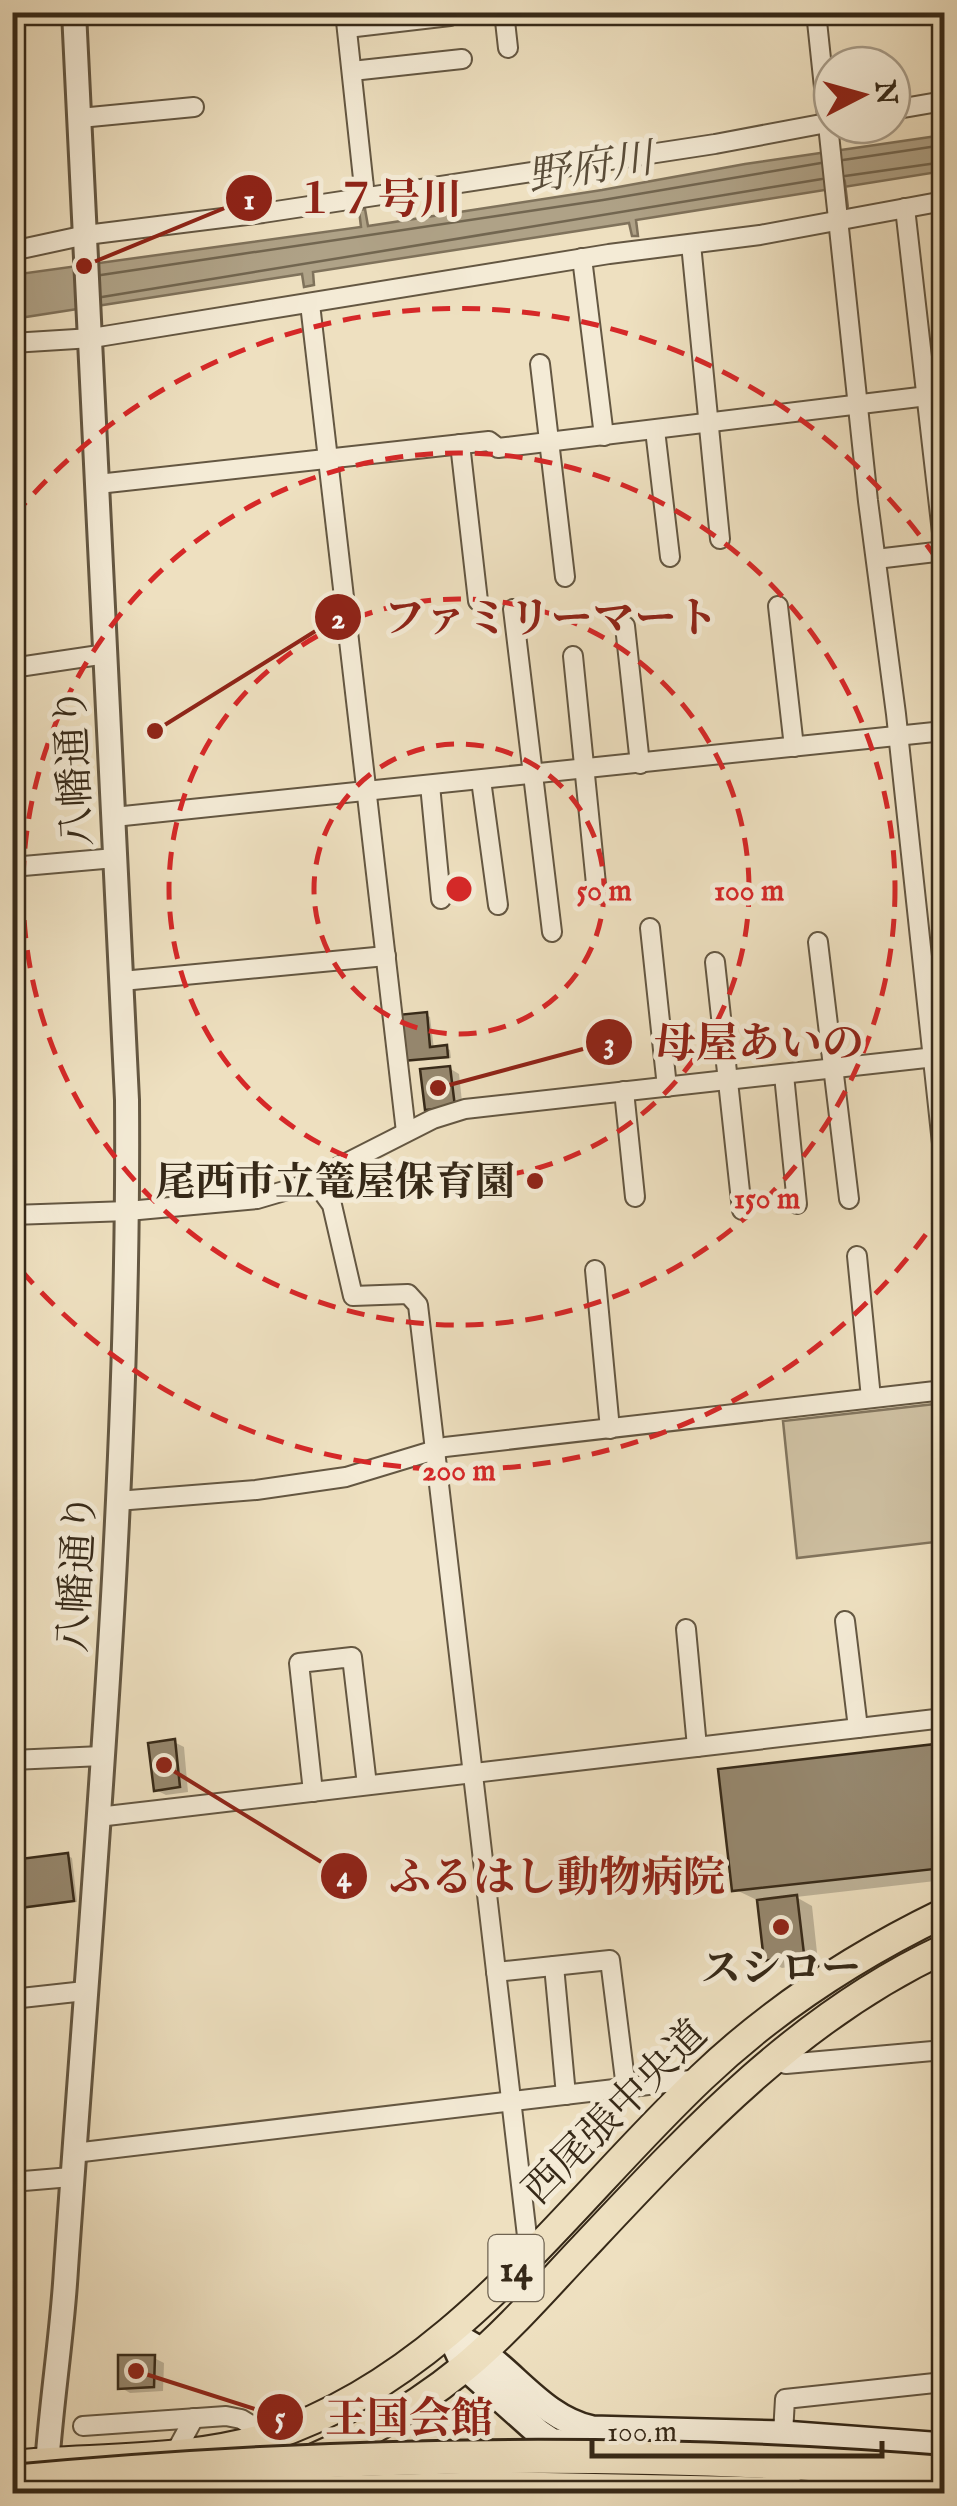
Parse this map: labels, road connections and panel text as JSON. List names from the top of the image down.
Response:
{
  "streets": {
    "main road": ["西尾張中央道", "14"],
    "street": ["八幡通り"]
  },
  "crossings": [
    ["八幡通り", "西尾張中央道"]
  ],
  "water": ["野府川"],
  "places": [
    "１７号川",
    "ファミリーマート",
    "母屋あいの",
    "尾西市立篭屋保育園",
    "ふるはし動物病院",
    "スシロー",
    "王国会館"
  ],
  "scale_bar": "100 m",
  "north": "right",
  "rings": [
    "50 m",
    "100 m",
    "150 m",
    "200 m"
  ]
}
